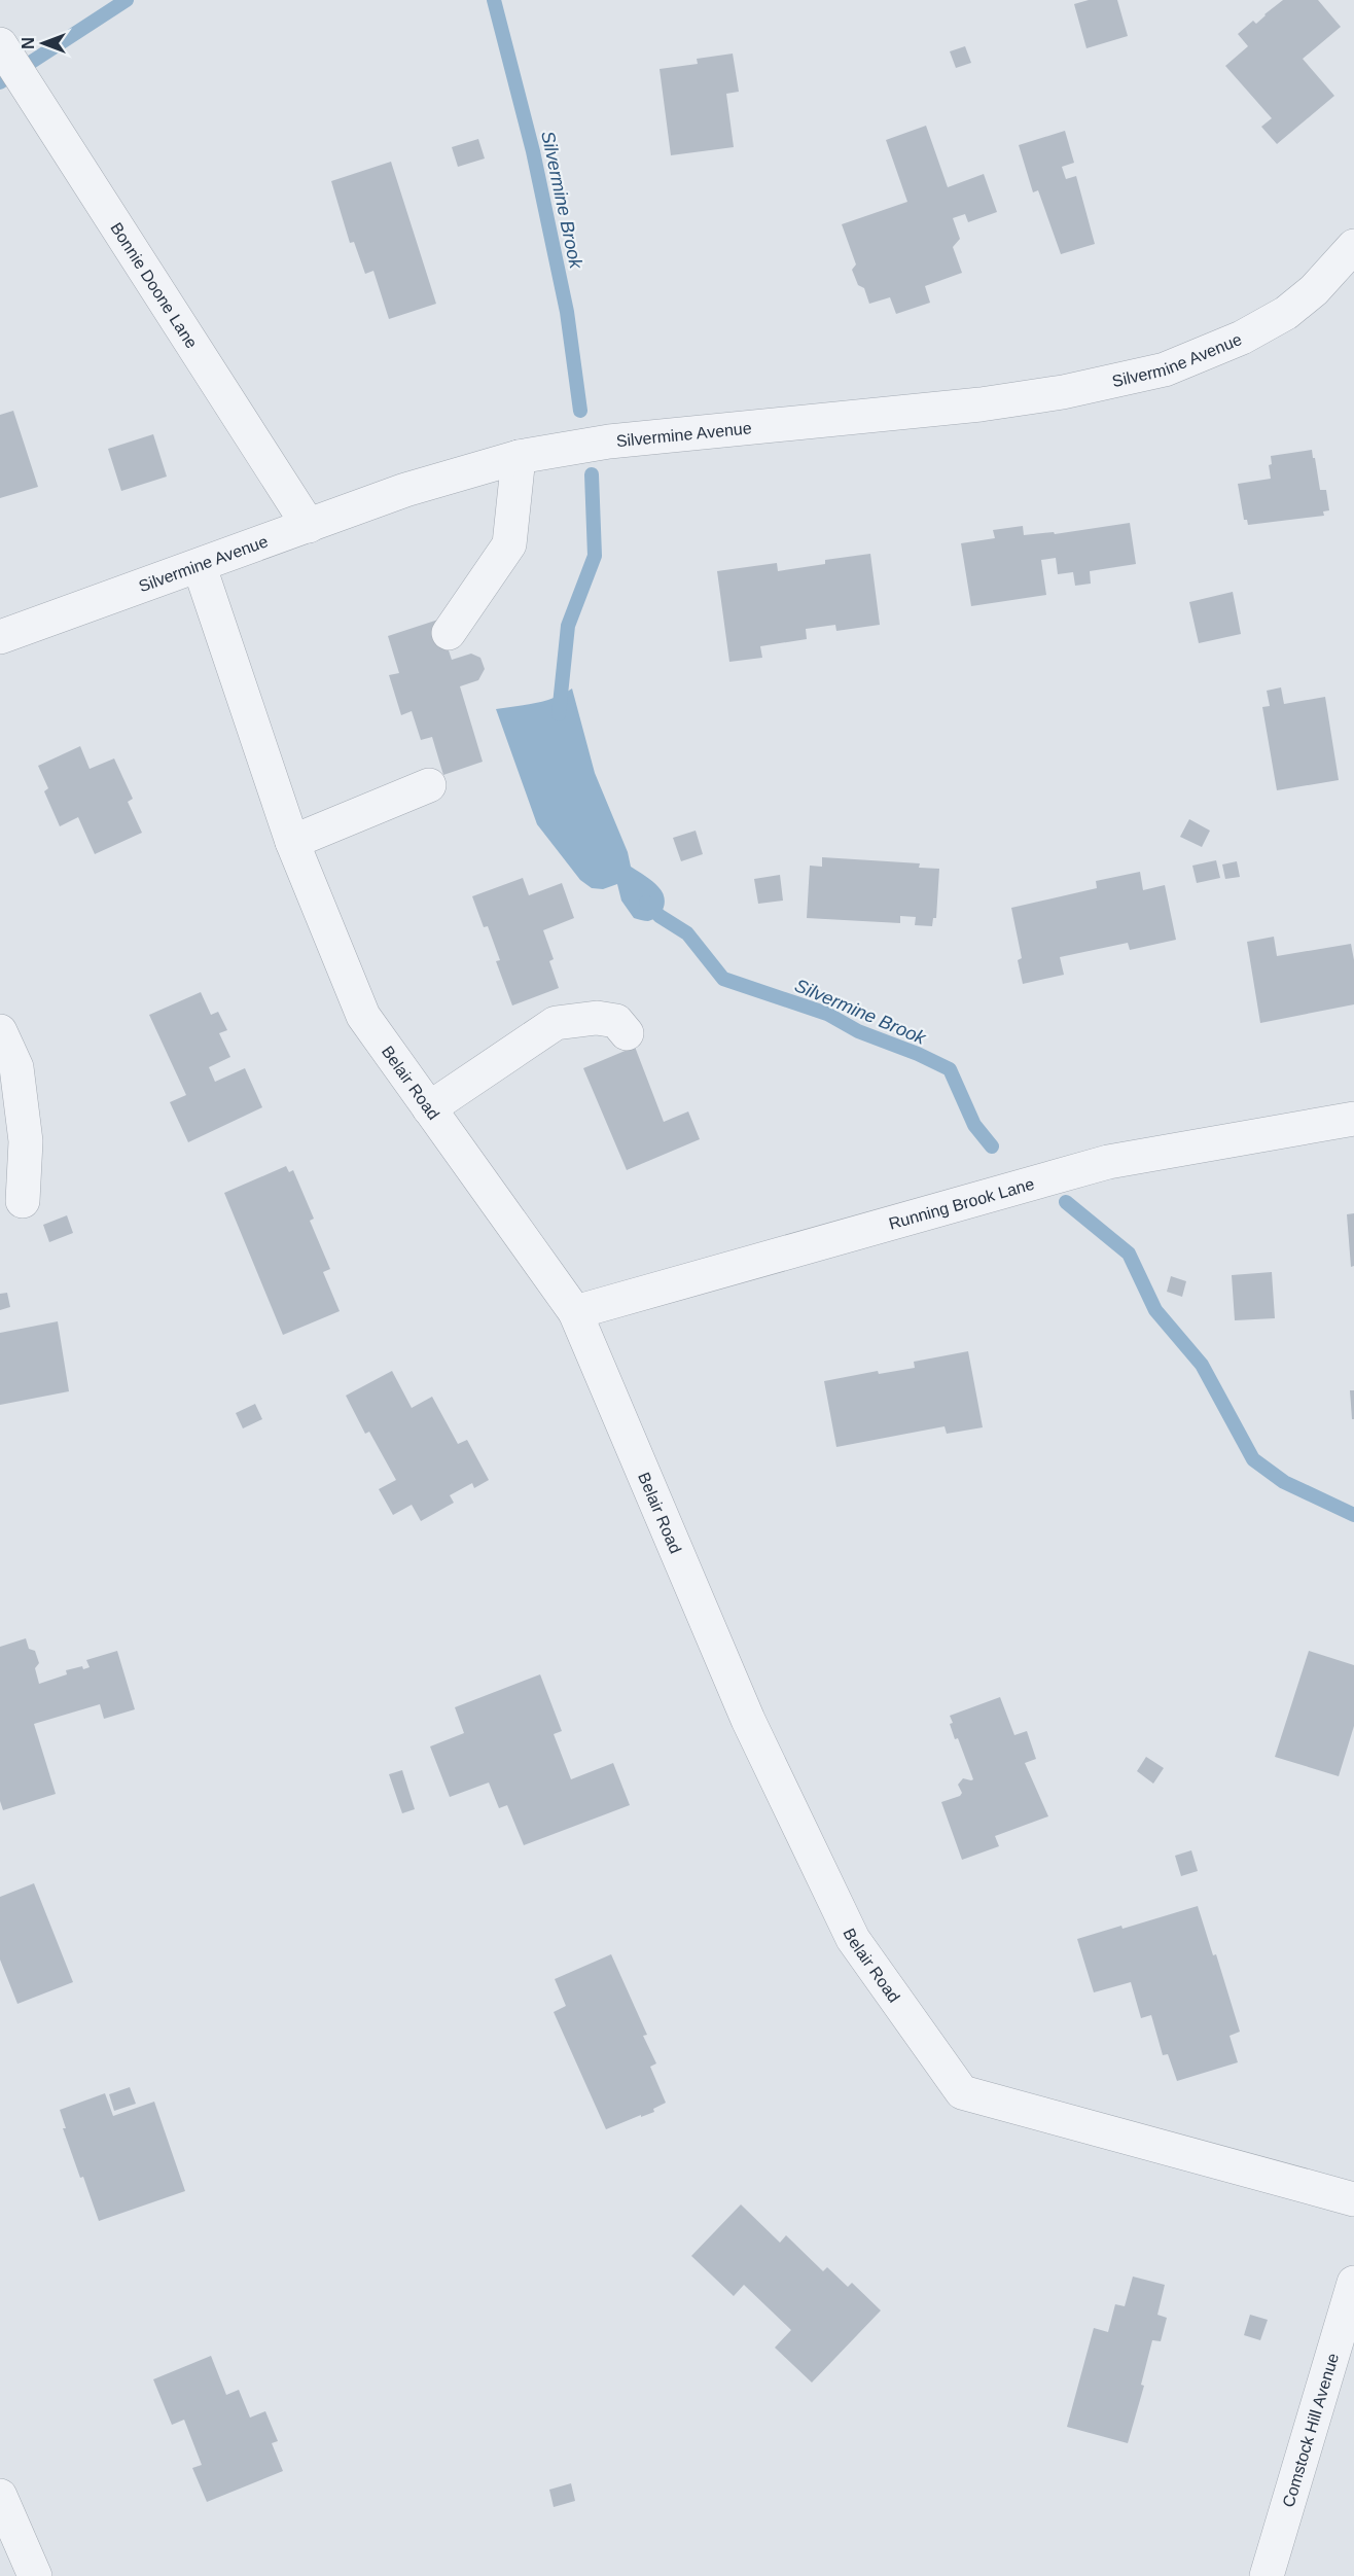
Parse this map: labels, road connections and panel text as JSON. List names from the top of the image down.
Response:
{
  "streets": {
    "street": [
      "Bonnie Doone Lane",
      "Silvermine Avenue",
      "Belair Road",
      "Running Brook Lane",
      "Comstock Hill Avenue"
    ]
  },
  "crossings": [
    ["Bonnie Doone Lane", "Silvermine Avenue"],
    ["Silvermine Avenue", "Belair Road"],
    ["Belair Road", "Running Brook Lane"]
  ],
  "water": ["Silvermine Brook"],
  "north": "left"
}
